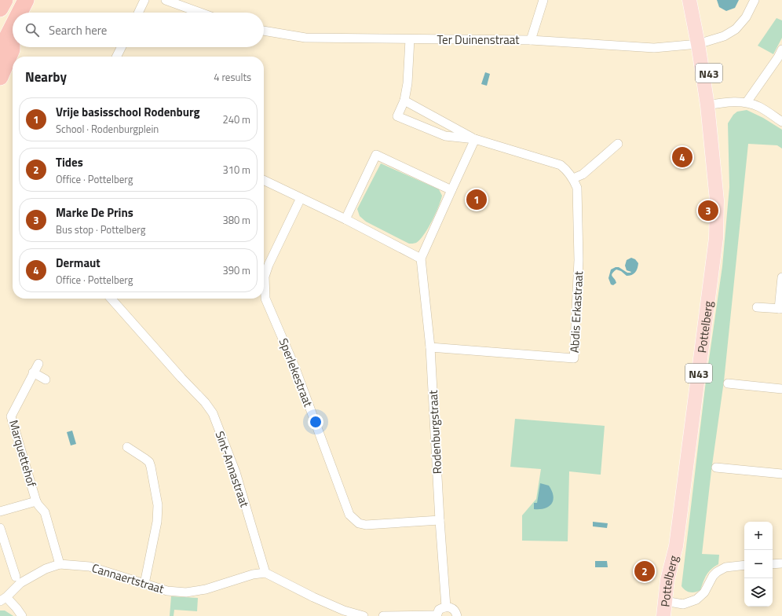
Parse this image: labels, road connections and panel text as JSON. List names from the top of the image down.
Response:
{
  "streets": {
    "main road": ["N43", "Pottelberg"],
    "street": [
      "Ter Duinenstraat",
      "Abdis Erkastraat",
      "Sperlekestraat",
      "Rodenburgstraat",
      "Marquettehof",
      "Sint-Annastraat",
      "Cannaertstraat"
    ]
  },
  "crossings": [
    ["Ter Duinenstraat", "N43"],
    ["Ter Duinenstraat", "Abdis Erkastraat"],
    ["N43", "Pottelberg"],
    ["Abdis Erkastraat", "Rodenburgstraat"],
    ["Sperlekestraat", "Rodenburgstraat"],
    ["Marquettehof", "Cannaertstraat"],
    ["Sint-Annastraat", "Cannaertstraat"]
  ],
  "page": {
    "search": "Search here",
    "heading": ["Nearby", "4 results"],
    "list": [
      {
        "mark": "1",
        "name": "Vrije basisschool Rodenburg",
        "note": "School · Rodenburgplein",
        "value": "240 m"
      },
      {
        "mark": "2",
        "name": "Tides",
        "note": "Office · Pottelberg",
        "value": "310 m"
      },
      {
        "mark": "3",
        "name": "Marke De Prins",
        "note": "Bus stop · Pottelberg",
        "value": "380 m"
      },
      {
        "mark": "4",
        "name": "Dermaut",
        "note": "Office · Pottelberg",
        "value": "390 m"
      }
    ],
    "pins": [
      "4",
      "1",
      "3",
      "2"
    ],
    "map_buttons": ["+", "−"]
  }
}
